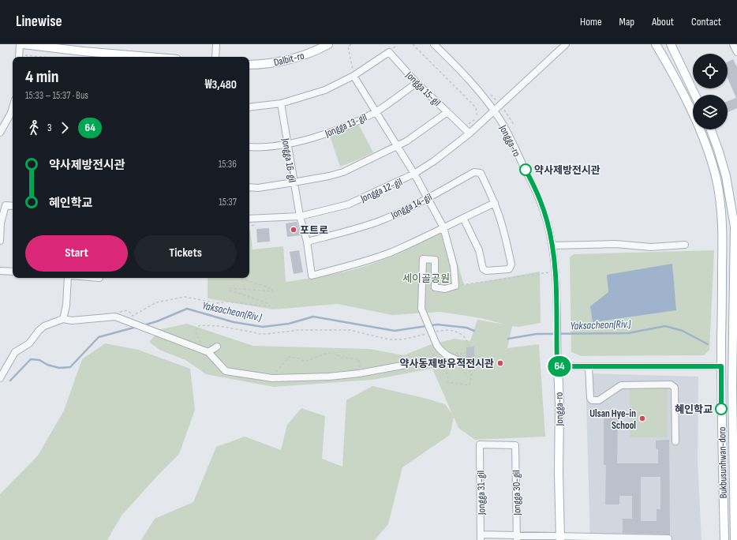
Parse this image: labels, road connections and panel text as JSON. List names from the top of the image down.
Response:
{
  "streets": {
    "main road": ["Dalbit-ro", "Jongga-ro", "Bukbusunhwan-doro"],
    "street": [
      "Jongga 15-gil",
      "Jongga 13-gil",
      "Jongga 16-gil",
      "Jongga 12-gil",
      "Jongga 14-gil",
      "Jongga 31-gil",
      "Jongga 30-gil"
    ]
  },
  "crossings": [
    ["Jongga 15-gil", "Jongga 13-gil"],
    ["Jongga 15-gil", "Jongga 16-gil"],
    ["Jongga 13-gil", "Jongga 16-gil"],
    ["Jongga-ro", "Jongga 12-gil"],
    ["Jongga 16-gil", "Jongga 12-gil"],
    ["Jongga 31-gil", "Jongga 30-gil"]
  ],
  "water": ["Yaksacheon(Riv.)"],
  "parks": ["세이골공원"],
  "places": [
    "약사제방전시관",
    "포트로",
    "약사동제방유적전시관",
    "혜인학교",
    "Ulsan Hye-in School"
  ],
  "lines": ["bus line 64"],
  "page": {
    "header": "Linewise",
    "nav": [
      "Home",
      "Map",
      "About",
      "Contact"
    ],
    "on_map": "64",
    "heading": ["4 min", "15:33 – 15:37 · Bus", "₩3,480"],
    "legs": ["3", "64"],
    "list": [
      {
        "name": "약사제방전시관",
        "value": "15:36"
      },
      {
        "name": "혜인학교",
        "value": "15:37"
      }
    ],
    "buttons": ["Start", "Tickets"]
  }
}
